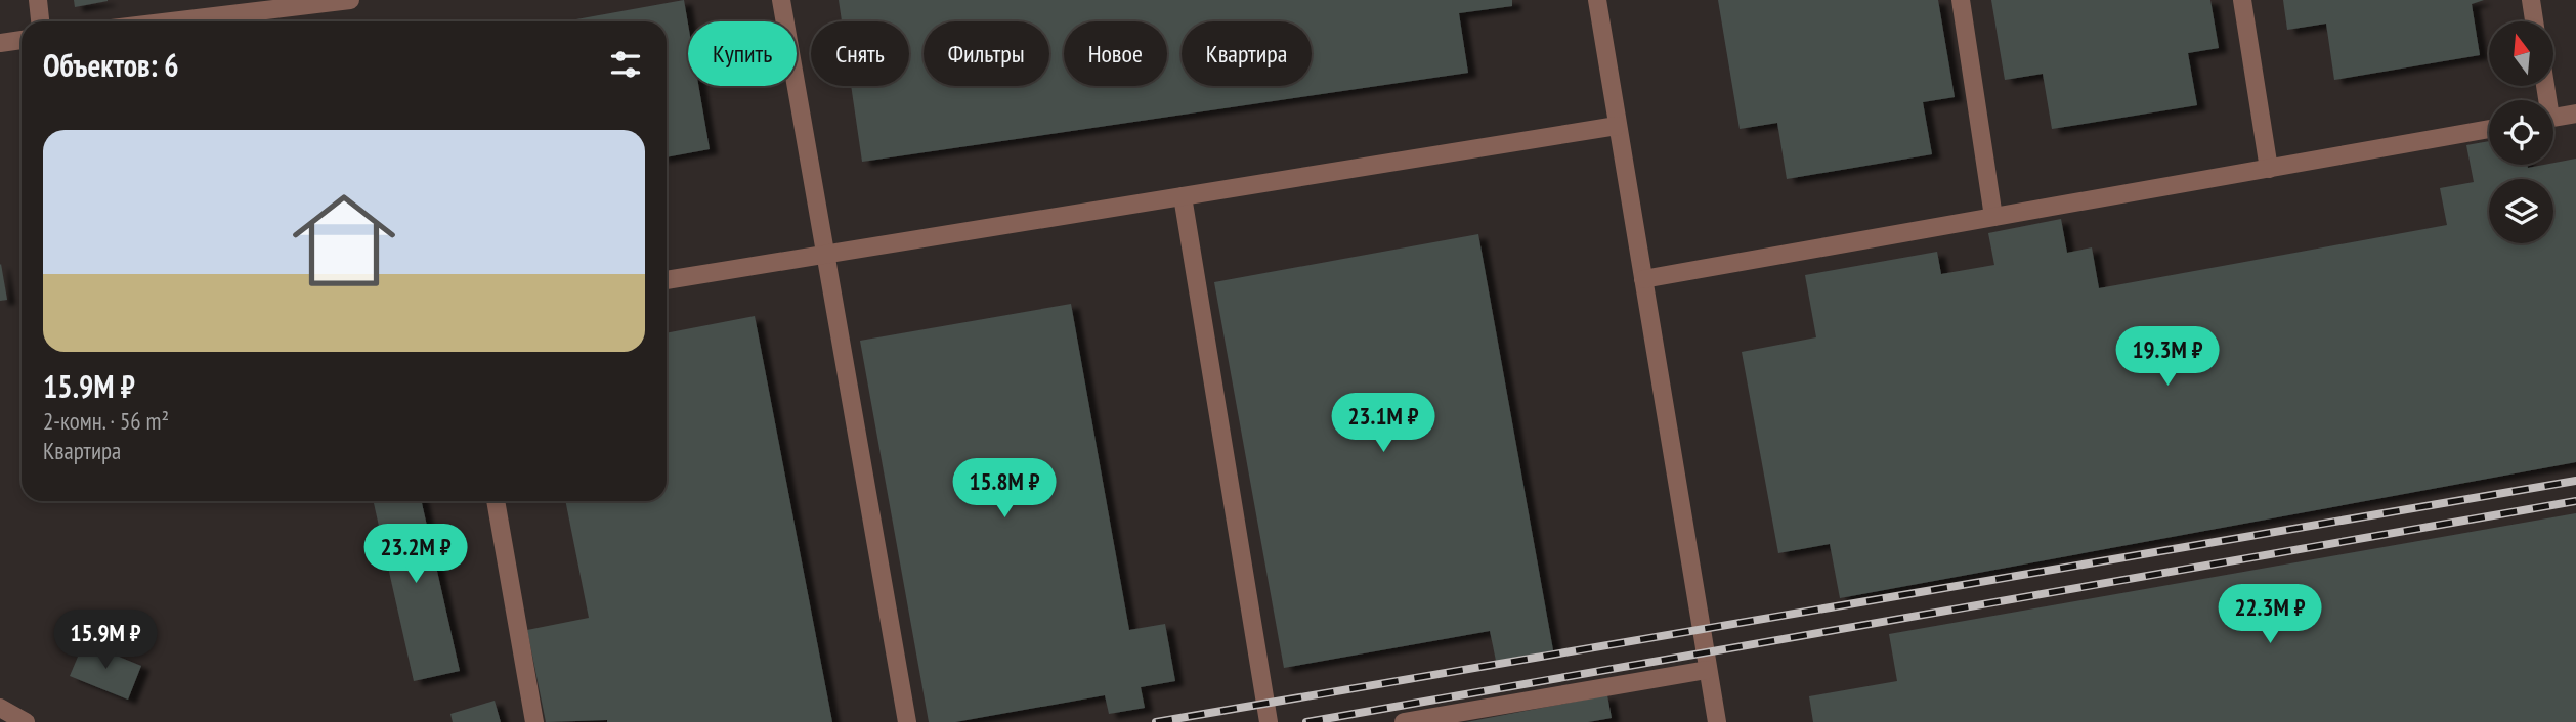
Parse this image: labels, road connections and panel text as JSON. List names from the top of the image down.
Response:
{
  "north": "top",
  "page": {
    "chip": [
      "Купить",
      "Снять",
      "Фильтры",
      "Новое",
      "Квартира"
    ],
    "heading": "Объектов: 6",
    "list": [
      {
        "name": "15.9M ₽",
        "note": "2-комн. · 56 m² · Квартира"
      }
    ],
    "price": [
      "19.3M ₽",
      "23.1M ₽",
      "15.8M ₽",
      "23.2M ₽",
      "22.3M ₽",
      "15.9M ₽"
    ]
  }
}
